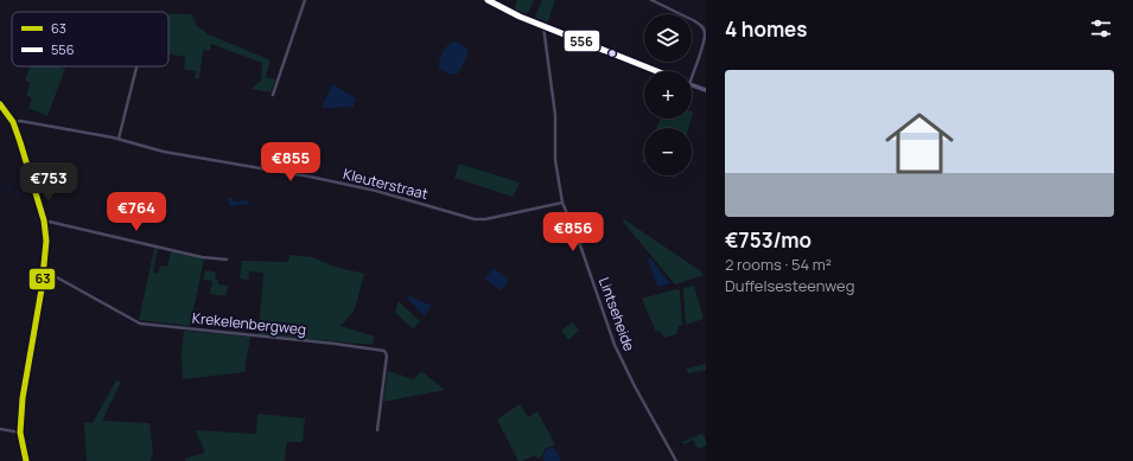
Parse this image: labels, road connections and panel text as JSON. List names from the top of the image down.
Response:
{
  "streets": {
    "street": ["Kleuterstraat", "Lintseheide", "Krekelenbergweg"]
  },
  "crossings": [
    ["Kleuterstraat", "Lintseheide"]
  ],
  "lines": ["transit line 556", "transit line 63"],
  "legend": ["63", "556"],
  "page": {
    "heading": "4 homes",
    "map_buttons": ["+", "−"],
    "list": [
      {
        "name": "€753/mo",
        "note": "2 rooms · 54 m² · Duffelsesteenweg"
      }
    ],
    "price": [
      "€855",
      "€753",
      "€764",
      "€856"
    ]
  }
}
